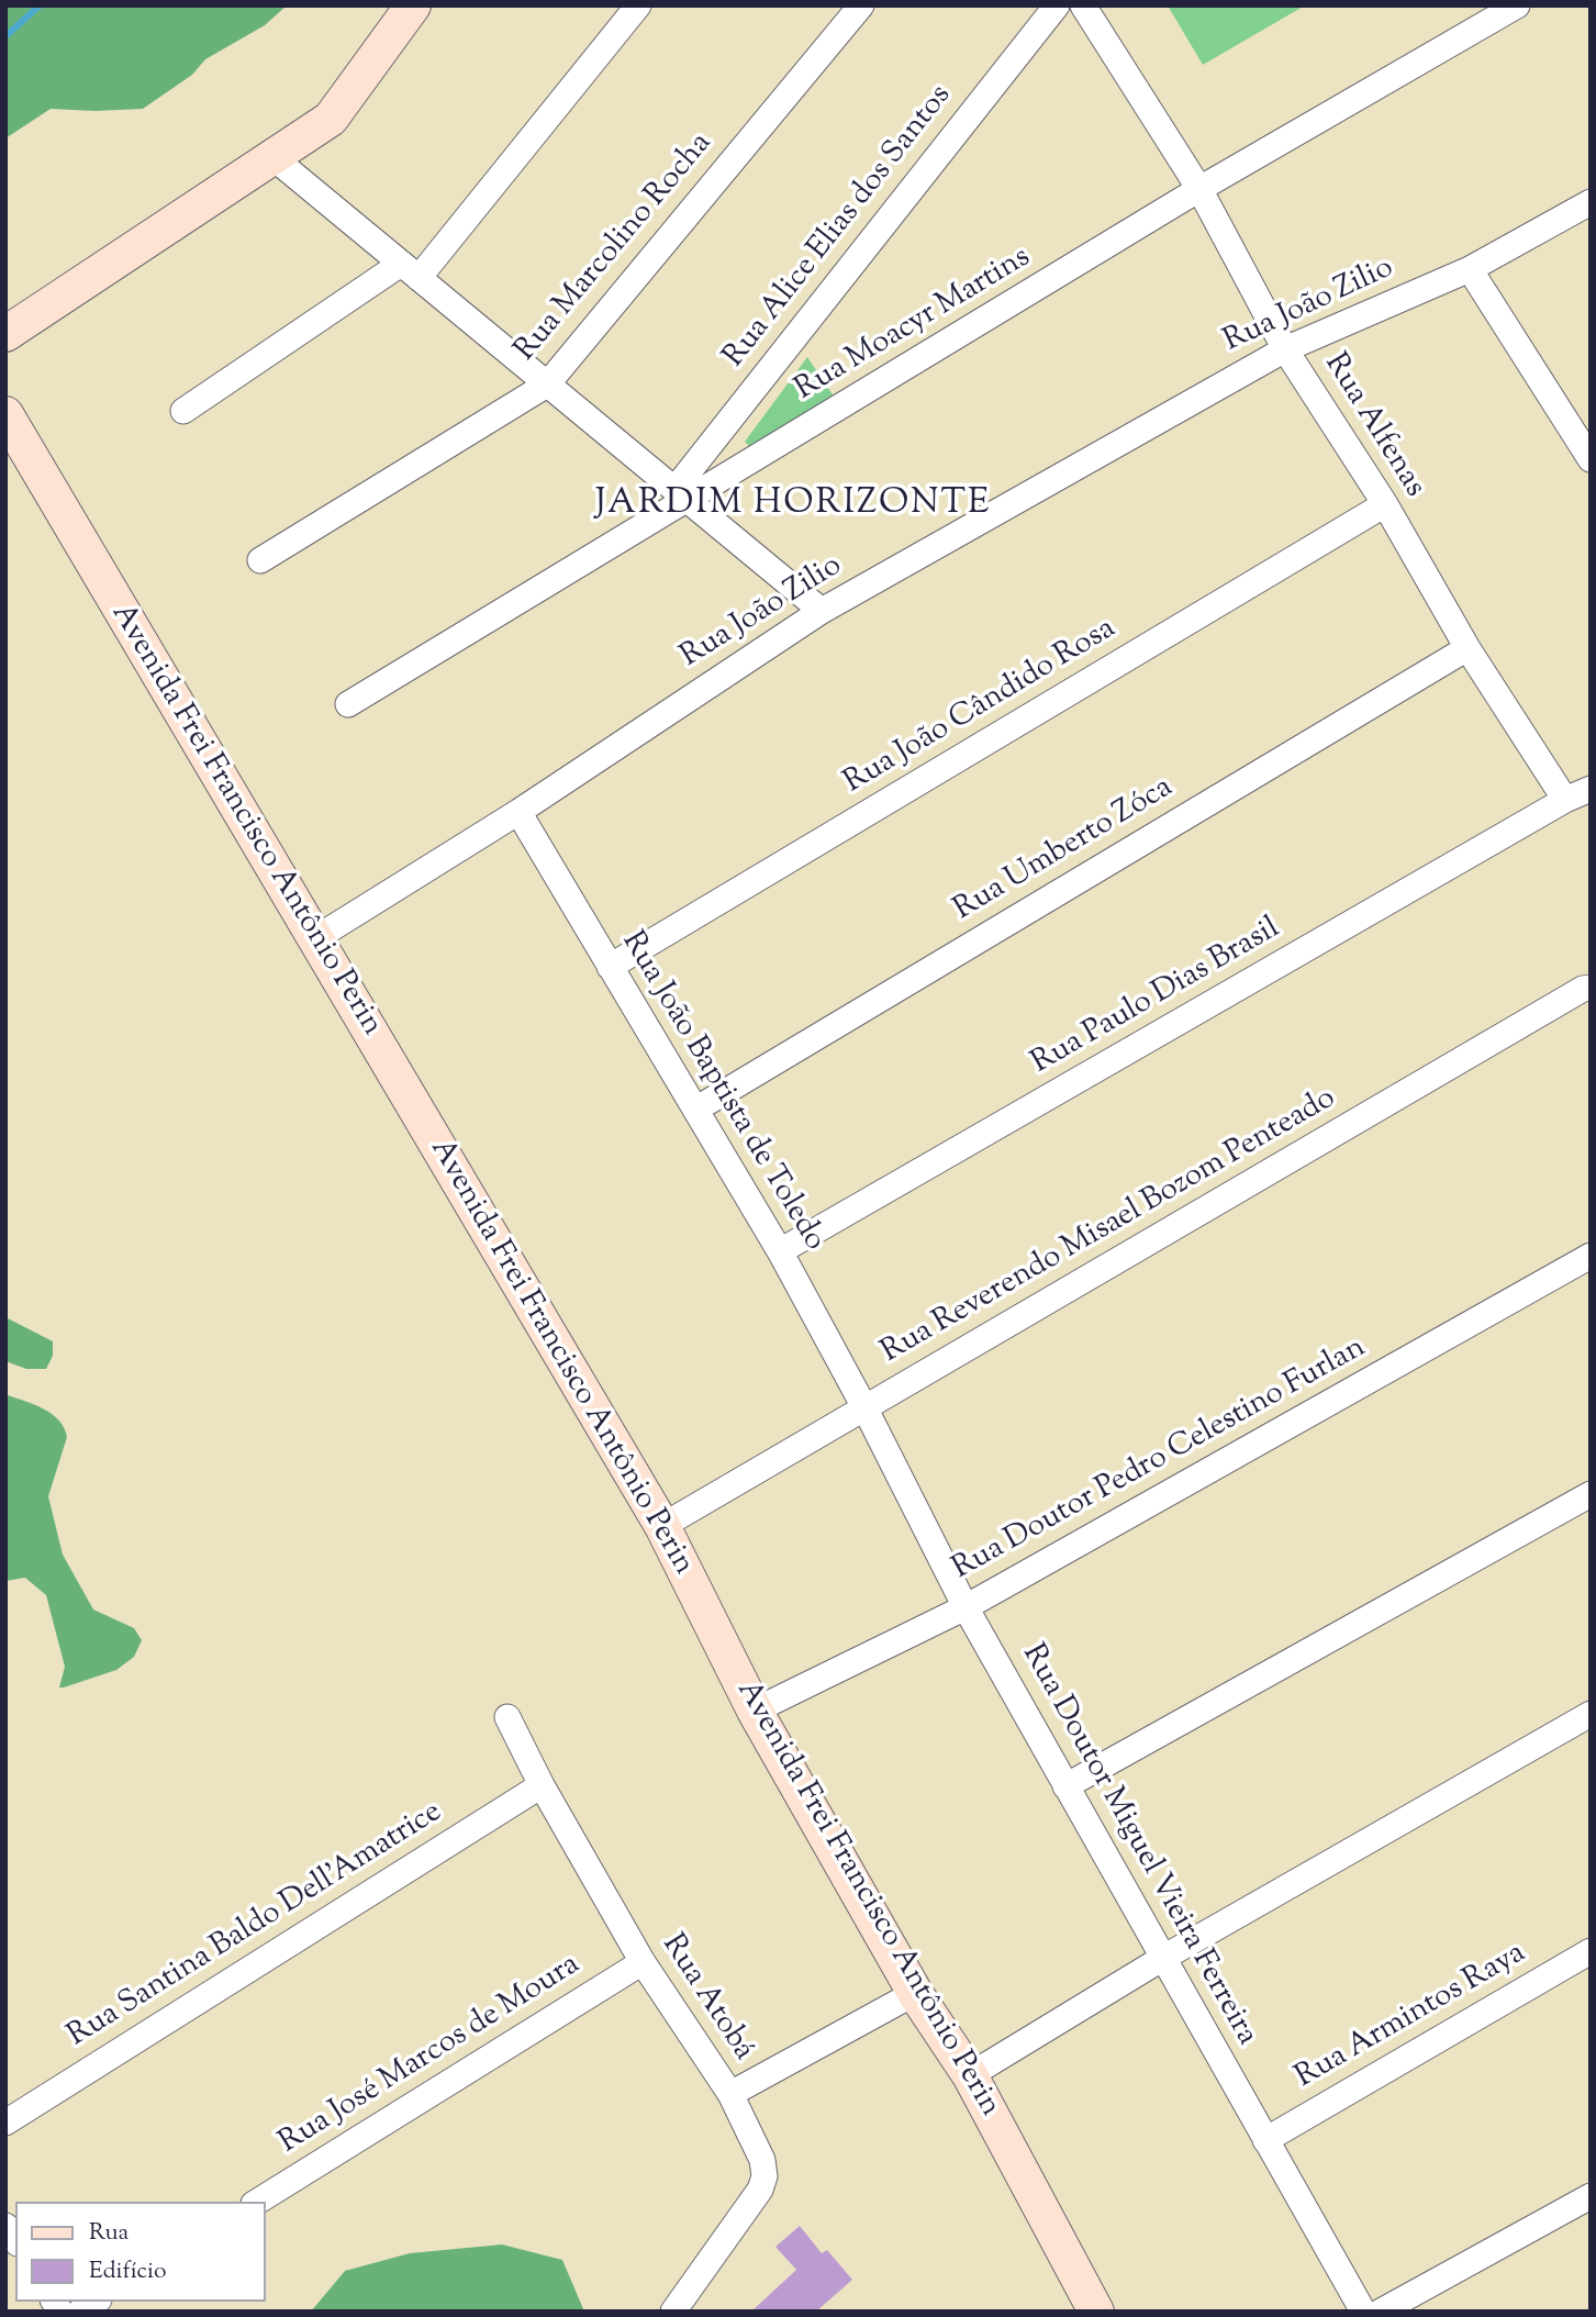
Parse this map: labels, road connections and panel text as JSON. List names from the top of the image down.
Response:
{
  "streets": {
    "street": [
      "Rua Alice Elias dos Santos",
      "Rua Marcolino Rocha",
      "Rua João Zilio",
      "Rua Moacyr Martins",
      "Rua Alfenas",
      "Rua João Cândido Rosa",
      "Avenida Frei Francisco Antônio Perin",
      "Rua Umberto Zóca",
      "Rua Paulo Dias Brasil",
      "Rua João Baptista de Toledo",
      "Rua Reverendo Misael Bozom Penteado",
      "Rua Doutor Pedro Celestino Furlan",
      "Rua Doutor Miguel Vieira Ferreira",
      "Rua Santina Baldo Dell'Amatrice",
      "Rua Atobá",
      "Rua Armintos Raya",
      "Rua José Marcos de Moura"
    ]
  },
  "crossings": [
    ["Rua Alice Elias dos Santos", "Rua Moacyr Martins"],
    ["Rua João Zilio", "Rua Alfenas"],
    ["Rua João Zilio", "Avenida Frei Francisco Antônio Perin"],
    ["Rua João Zilio", "Rua João Baptista de Toledo"],
    ["Rua Moacyr Martins", "Rua Alfenas"],
    ["Rua Alfenas", "Rua João Cândido Rosa"],
    ["Rua Alfenas", "Rua Umberto Zóca"],
    ["Rua Alfenas", "Rua Paulo Dias Brasil"],
    ["Rua João Cândido Rosa", "Rua João Baptista de Toledo"],
    ["Avenida Frei Francisco Antônio Perin", "Rua Reverendo Misael Bozom Penteado"],
    ["Avenida Frei Francisco Antônio Perin", "Rua Doutor Pedro Celestino Furlan"],
    ["Rua Umberto Zóca", "Rua João Baptista de Toledo"],
    ["Rua Paulo Dias Brasil", "Rua João Baptista de Toledo"],
    ["Rua João Baptista de Toledo", "Rua Reverendo Misael Bozom Penteado"],
    ["Rua João Baptista de Toledo", "Rua Doutor Miguel Vieira Ferreira"],
    ["Rua Reverendo Misael Bozom Penteado", "Rua Doutor Miguel Vieira Ferreira"],
    ["Rua Doutor Pedro Celestino Furlan", "Rua Doutor Miguel Vieira Ferreira"],
    ["Rua Doutor Miguel Vieira Ferreira", "Rua Armintos Raya"],
    ["Rua Santina Baldo Dell'Amatrice", "Rua Atobá"],
    ["Rua Atobá", "Rua José Marcos de Moura"]
  ],
  "districts": ["JARDIM HORIZONTE"],
  "legend": ["Rua", "Edifício"]
}
